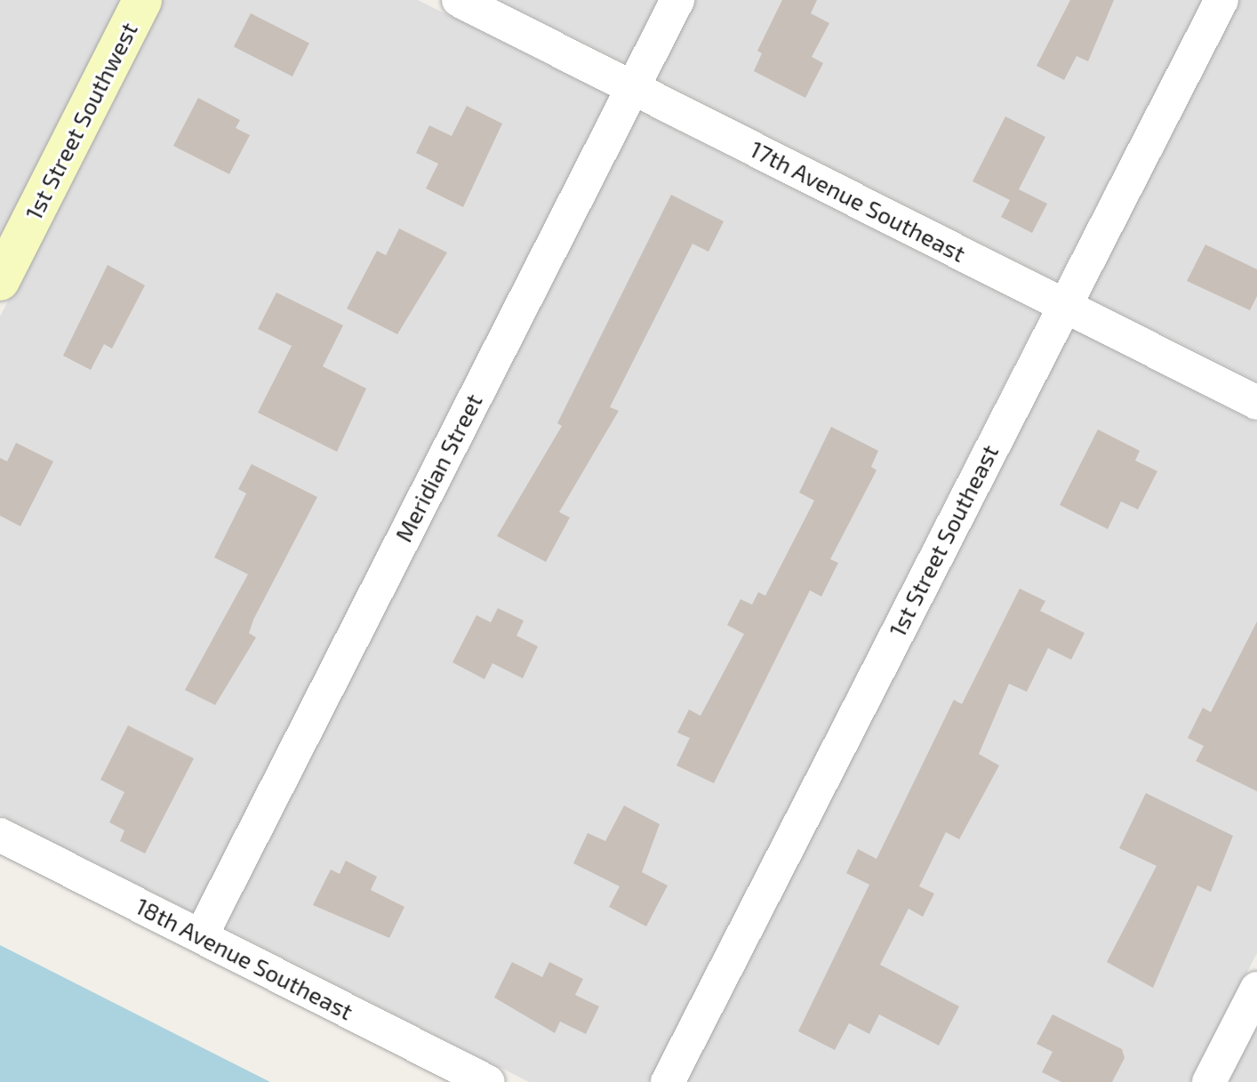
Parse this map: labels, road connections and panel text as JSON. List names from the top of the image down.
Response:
{
  "streets": {
    "street": [
      "1st Street Southwest",
      "17th Avenue Southeast",
      "Meridian Street",
      "1st Street Southeast",
      "18th Avenue Southeast"
    ]
  },
  "crossings": [
    ["17th Avenue Southeast", "Meridian Street"],
    ["17th Avenue Southeast", "1st Street Southeast"],
    ["Meridian Street", "18th Avenue Southeast"]
  ]
}
